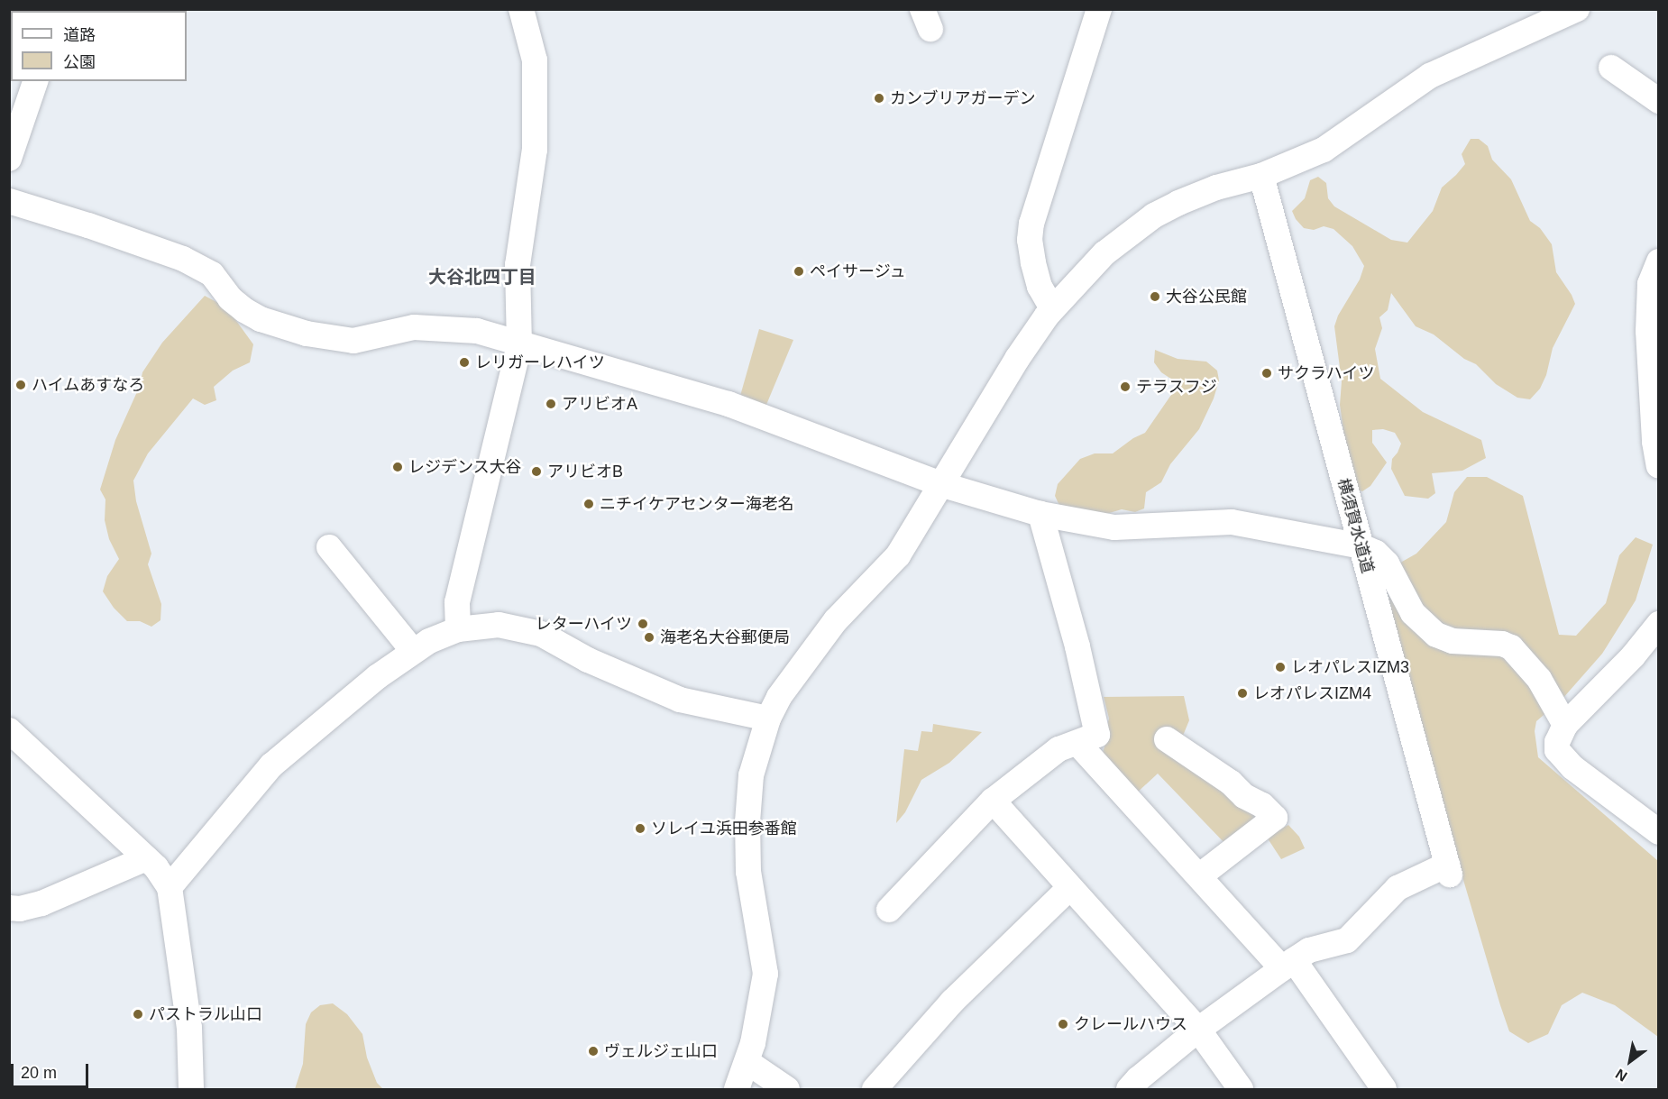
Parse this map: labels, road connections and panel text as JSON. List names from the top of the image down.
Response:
{
  "streets": {
    "street": ["横須賀水道道"]
  },
  "districts": ["大谷北四丁目"],
  "places": [
    "カンブリアガーデン",
    "ペイサージュ",
    "大谷公民館",
    "レリガーレハイツ",
    "サクラハイツ",
    "ハイムあすなろ",
    "テラスフジ",
    "アリビオA",
    "レジデンス大谷",
    "アリビオB",
    "ニチイケアセンター海老名",
    "レターハイツ",
    "海老名大谷郵便局",
    "レオパレスIZM3",
    "レオパレスIZM4",
    "ソレイユ浜田参番館",
    "パストラル山口",
    "クレールハウス",
    "ヴェルジェ山口"
  ],
  "legend": ["道路", "公園"],
  "scale_bar": "20 m",
  "north": "bottom left"
}
